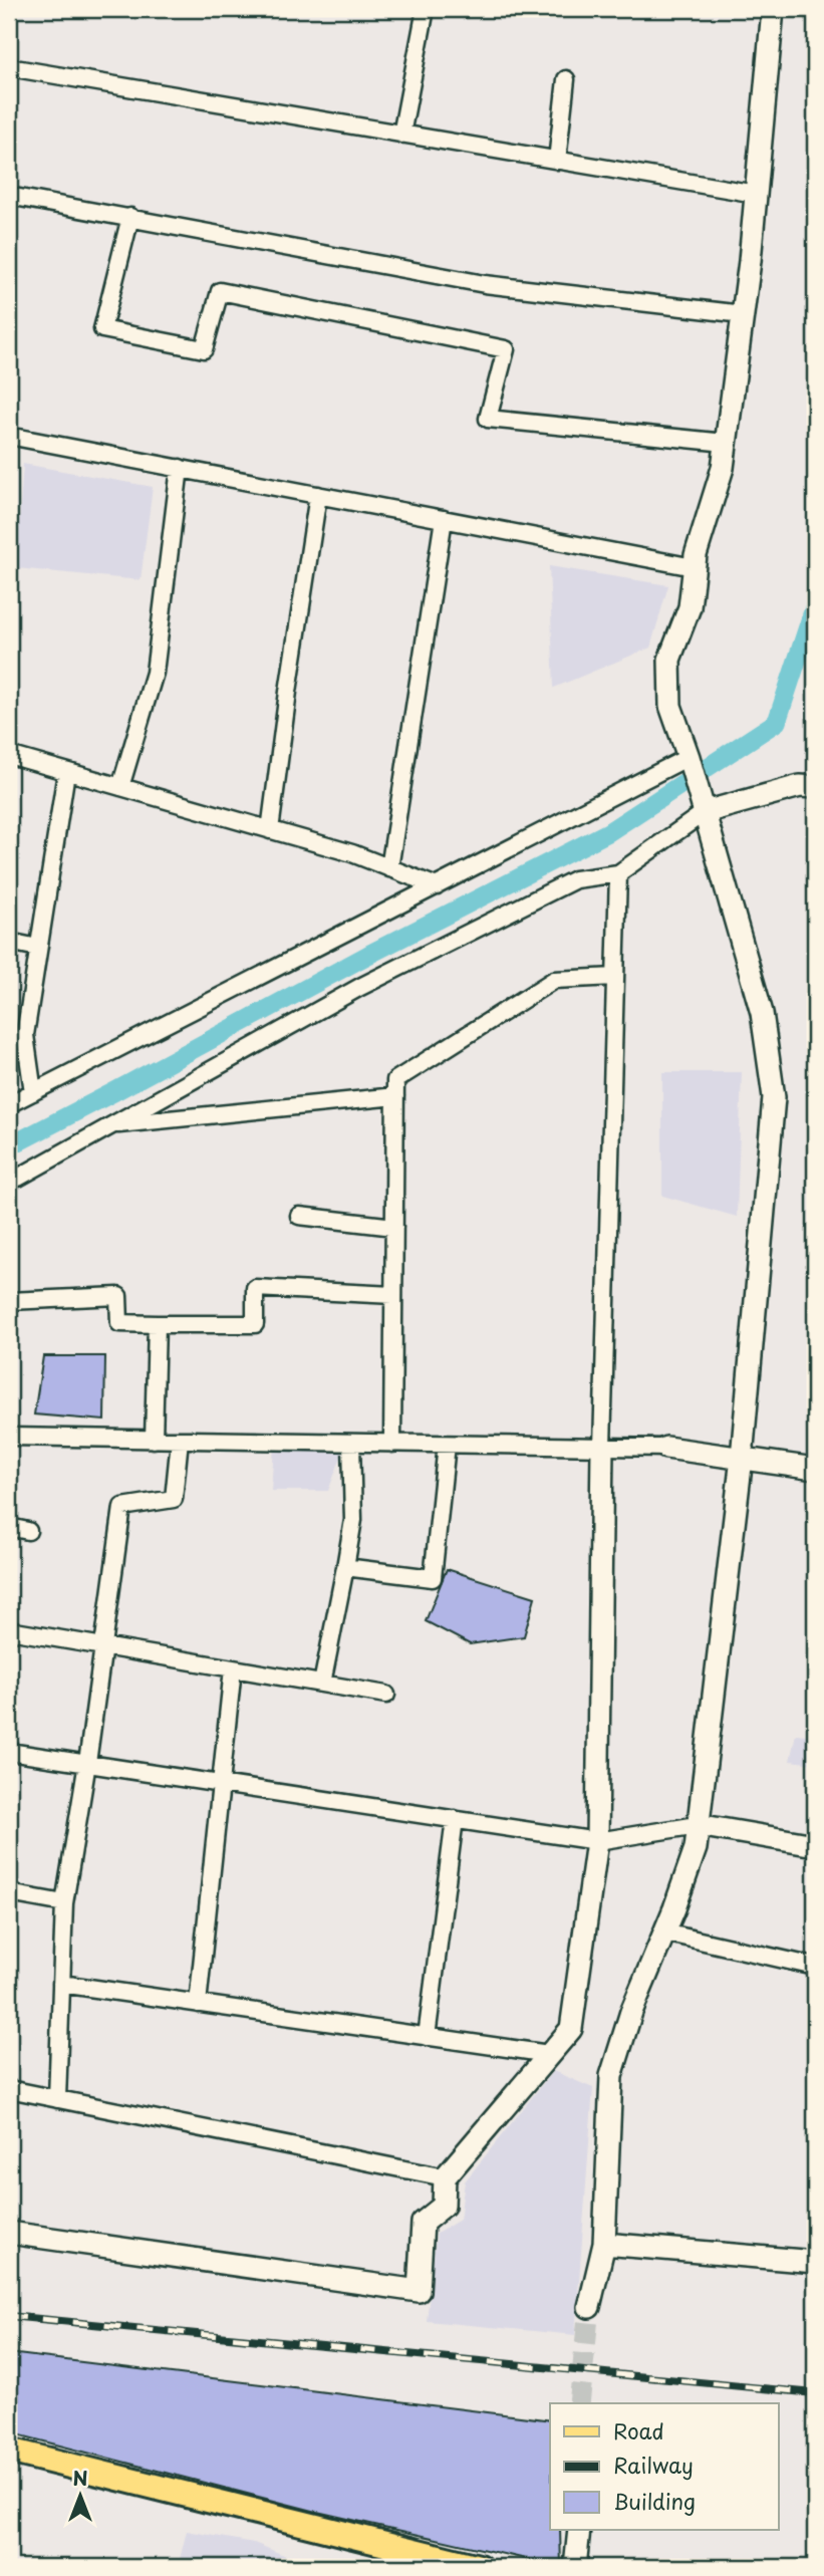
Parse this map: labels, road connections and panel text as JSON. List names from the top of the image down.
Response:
{
  "legend": ["Road", "Railway", "Building"],
  "north": "top"
}
